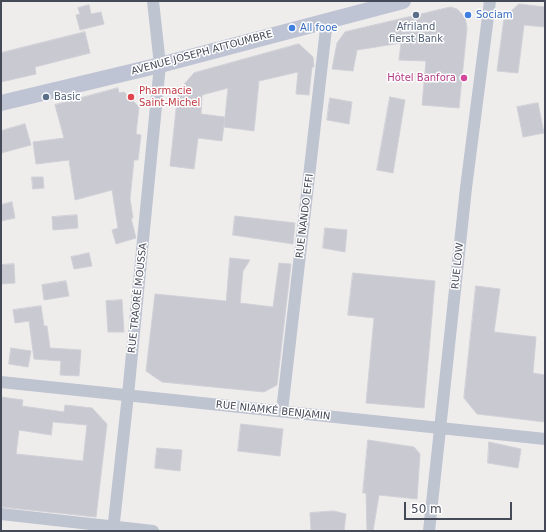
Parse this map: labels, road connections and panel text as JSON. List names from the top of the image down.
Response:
{
  "streets": {
    "street": [
      "AVENUE JOSEPH ATTOUMBRE",
      "RUE NANDO EFFI",
      "RUE LOW",
      "RUE TRAORÉ MOUSSA",
      "RUE NIAMKÉ BENJAMIN"
    ]
  },
  "crossings": [
    ["AVENUE JOSEPH ATTOUMBRE", "RUE NANDO EFFI"],
    ["AVENUE JOSEPH ATTOUMBRE", "RUE TRAORÉ MOUSSA"],
    ["RUE NANDO EFFI", "RUE NIAMKÉ BENJAMIN"],
    ["RUE LOW", "RUE NIAMKÉ BENJAMIN"],
    ["RUE TRAORÉ MOUSSA", "RUE NIAMKÉ BENJAMIN"]
  ],
  "places": [
    "Afriland fierst Bank",
    "Sociam",
    "All fooe",
    "Hôtel Banfora",
    "Basic",
    "Pharmacie Saint-Michel"
  ],
  "scale_bar": "50 m"
}
